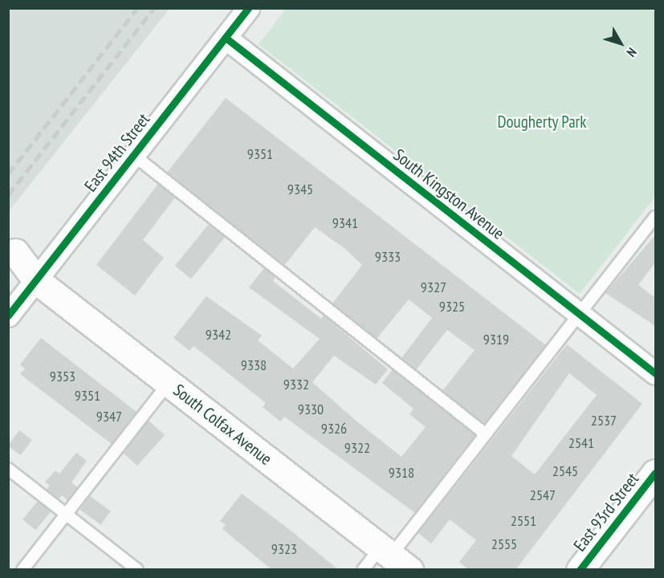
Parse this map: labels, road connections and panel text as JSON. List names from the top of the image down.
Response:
{
  "streets": {
    "main road": ["South Colfax Avenue", "East 93rd Street"],
    "street": ["East 94th Street", "South Kingston Avenue"]
  },
  "crossings": [
    ["East 94th Street", "South Kingston Avenue"],
    ["East 94th Street", "South Colfax Avenue"]
  ],
  "parks": ["Dougherty Park"],
  "house_numbers": [
    "9351",
    "9345",
    "9341",
    "9333",
    "9327",
    "9325",
    "9342",
    "9319",
    "9338",
    "9353",
    "9332",
    "9351",
    "9330",
    "9347",
    "2537",
    "9326",
    "2541",
    "9322",
    "2545",
    "9318",
    "2547",
    "2551",
    "2555",
    "9323"
  ],
  "north": "bottom right"
}
